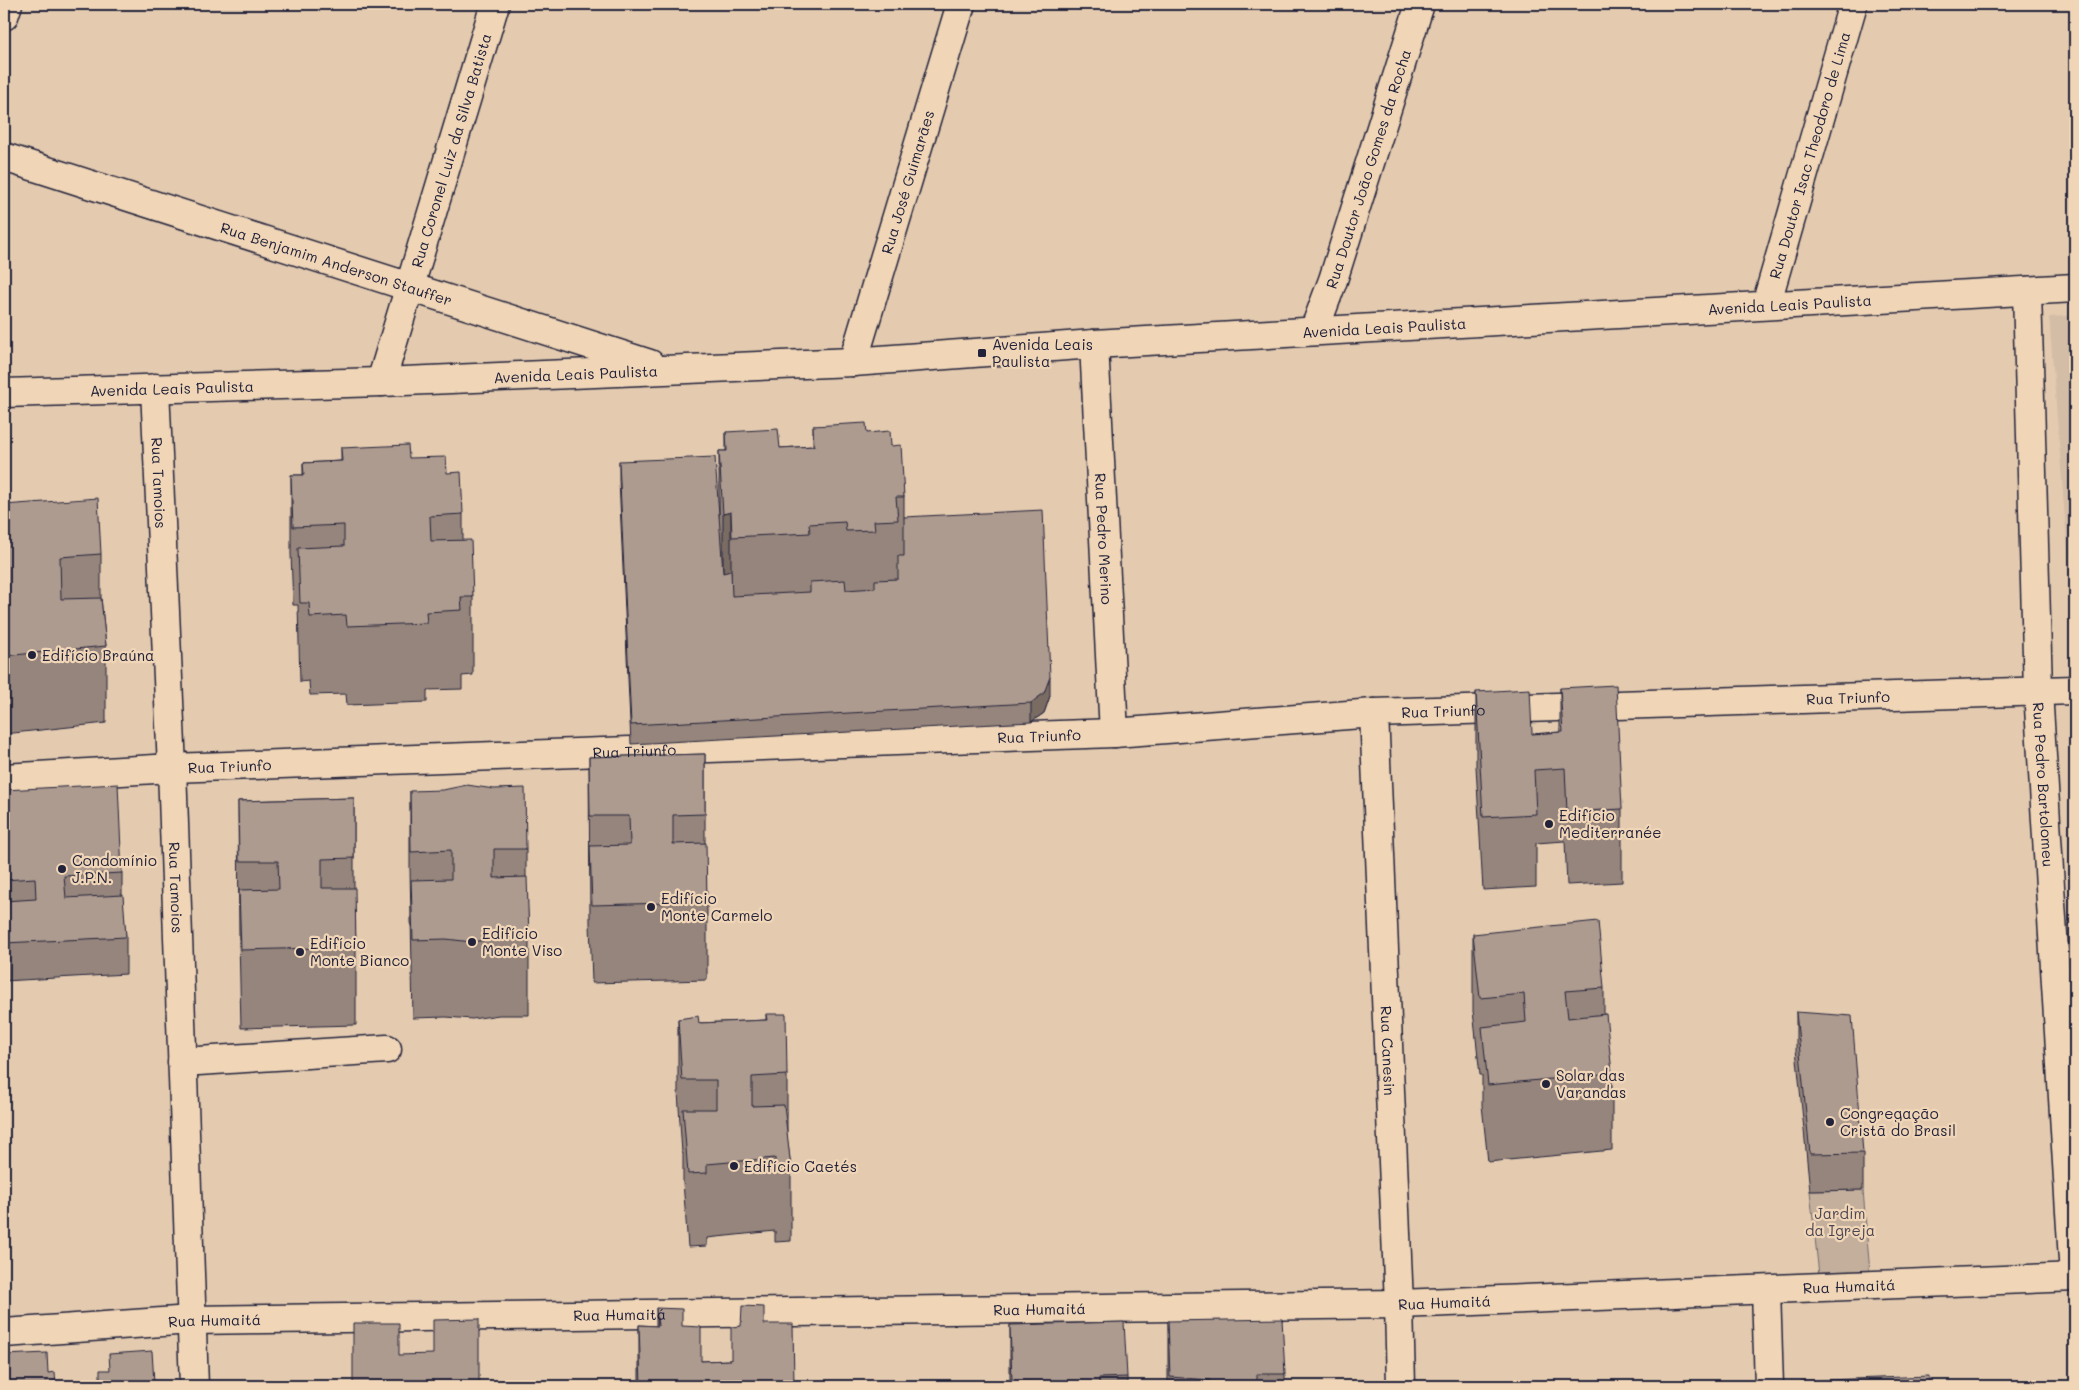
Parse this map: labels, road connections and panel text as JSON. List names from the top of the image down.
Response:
{
  "streets": {
    "street": [
      "Rua Coronel Luiz da Silva Batista",
      "Rua Doutor Isac Theodoro de Lima",
      "Rua Doutor João Gomes da Rocha",
      "Rua José Guimarães",
      "Rua Benjamim Anderson Stauffer",
      "Avenida Leais Paulista",
      "Rua Tamoios",
      "Rua Pedro Merino",
      "Rua Triunfo",
      "Rua Pedro Bartolomeu",
      "Rua Canesin",
      "Rua Humaitá"
    ]
  },
  "crossings": [
    ["Rua Coronel Luiz da Silva Batista", "Rua Benjamim Anderson Stauffer"],
    ["Rua Coronel Luiz da Silva Batista", "Avenida Leais Paulista"],
    ["Rua Doutor Isac Theodoro de Lima", "Avenida Leais Paulista"],
    ["Rua Doutor João Gomes da Rocha", "Avenida Leais Paulista"],
    ["Rua José Guimarães", "Avenida Leais Paulista"],
    ["Rua Benjamim Anderson Stauffer", "Avenida Leais Paulista"],
    ["Avenida Leais Paulista", "Rua Tamoios"],
    ["Avenida Leais Paulista", "Rua Pedro Merino"],
    ["Avenida Leais Paulista", "Rua Pedro Bartolomeu"],
    ["Rua Tamoios", "Rua Triunfo"],
    ["Rua Tamoios", "Rua Humaitá"],
    ["Rua Pedro Merino", "Rua Triunfo"],
    ["Rua Triunfo", "Rua Pedro Bartolomeu"],
    ["Rua Triunfo", "Rua Canesin"],
    ["Rua Pedro Bartolomeu", "Rua Humaitá"],
    ["Rua Canesin", "Rua Humaitá"]
  ],
  "parks": ["Jardim da Igreja"],
  "places": {
    "transit": ["Avenida Leais Paulista"],
    "other": [
      "Edifício Braúna",
      "Edifício Mediterranée",
      "Condomínio J.P.N.",
      "Edifício Monte Carmelo",
      "Edifício Monte Viso",
      "Edifício Monte Bianco",
      "Solar das Varandas",
      "Congregação Cristã do Brasil",
      "Edifício Caetés"
    ]
  }
}
